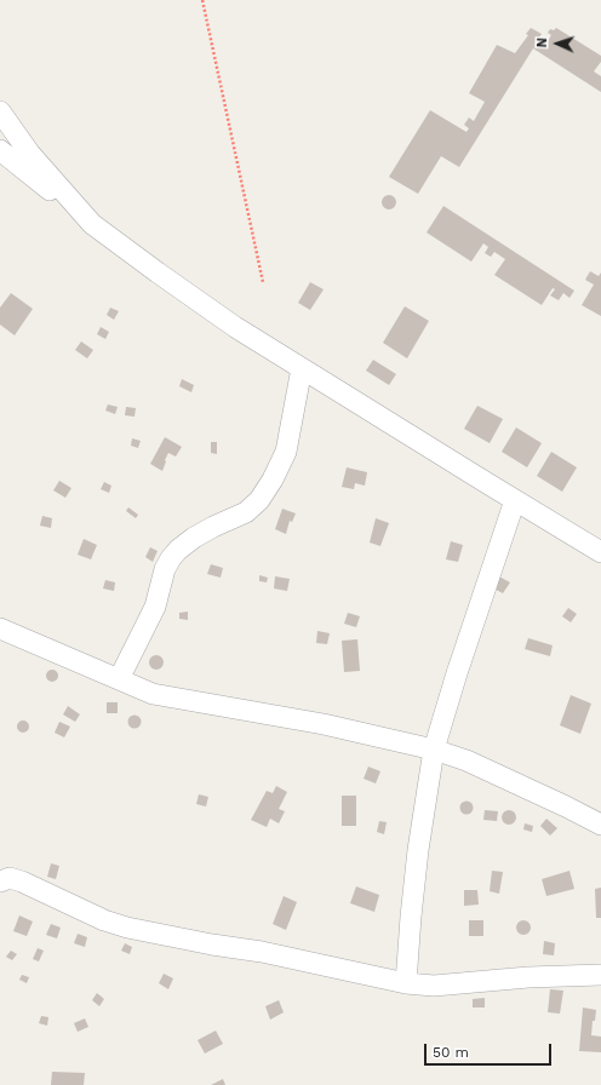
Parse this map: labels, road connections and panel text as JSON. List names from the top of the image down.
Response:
{
  "scale_bar": "50 m",
  "north": "left"
}
